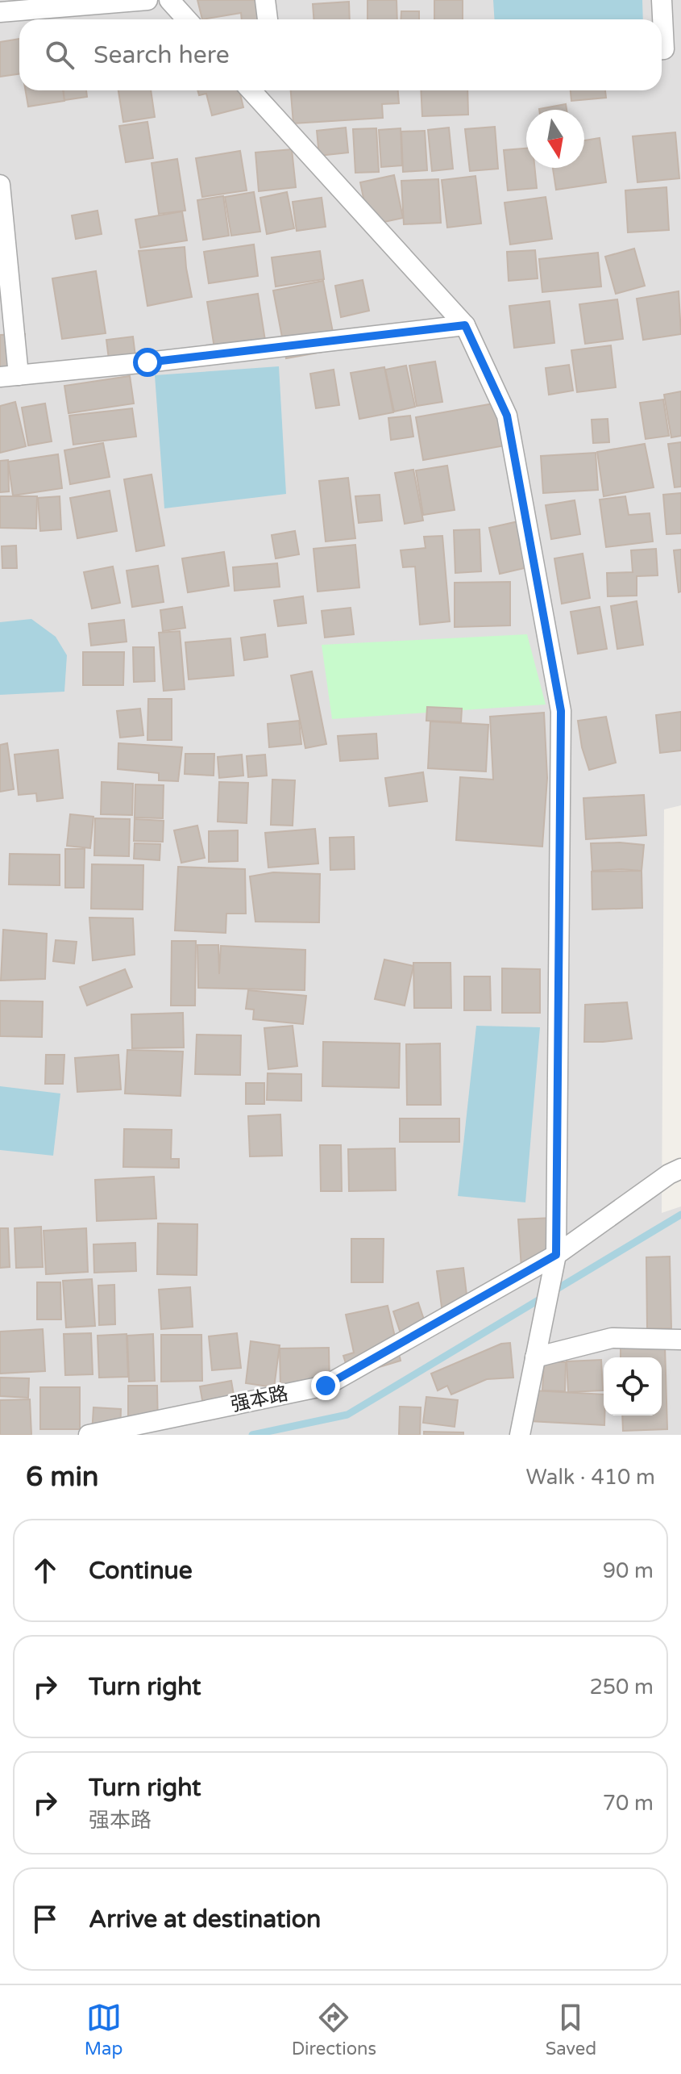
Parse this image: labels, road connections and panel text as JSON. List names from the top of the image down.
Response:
{
  "streets": {
    "street": ["强本路"]
  },
  "north": "bottom",
  "page": {
    "search": "Search here",
    "heading": ["6 min", "Walk · 410 m"],
    "list": [
      ["Continue", "90 m"],
      ["Turn right", "250 m"],
      ["Turn right", "强本路", "70 m"],
      "Arrive at destination"
    ],
    "nav": ["Map", "Directions", "Saved"]
  }
}
